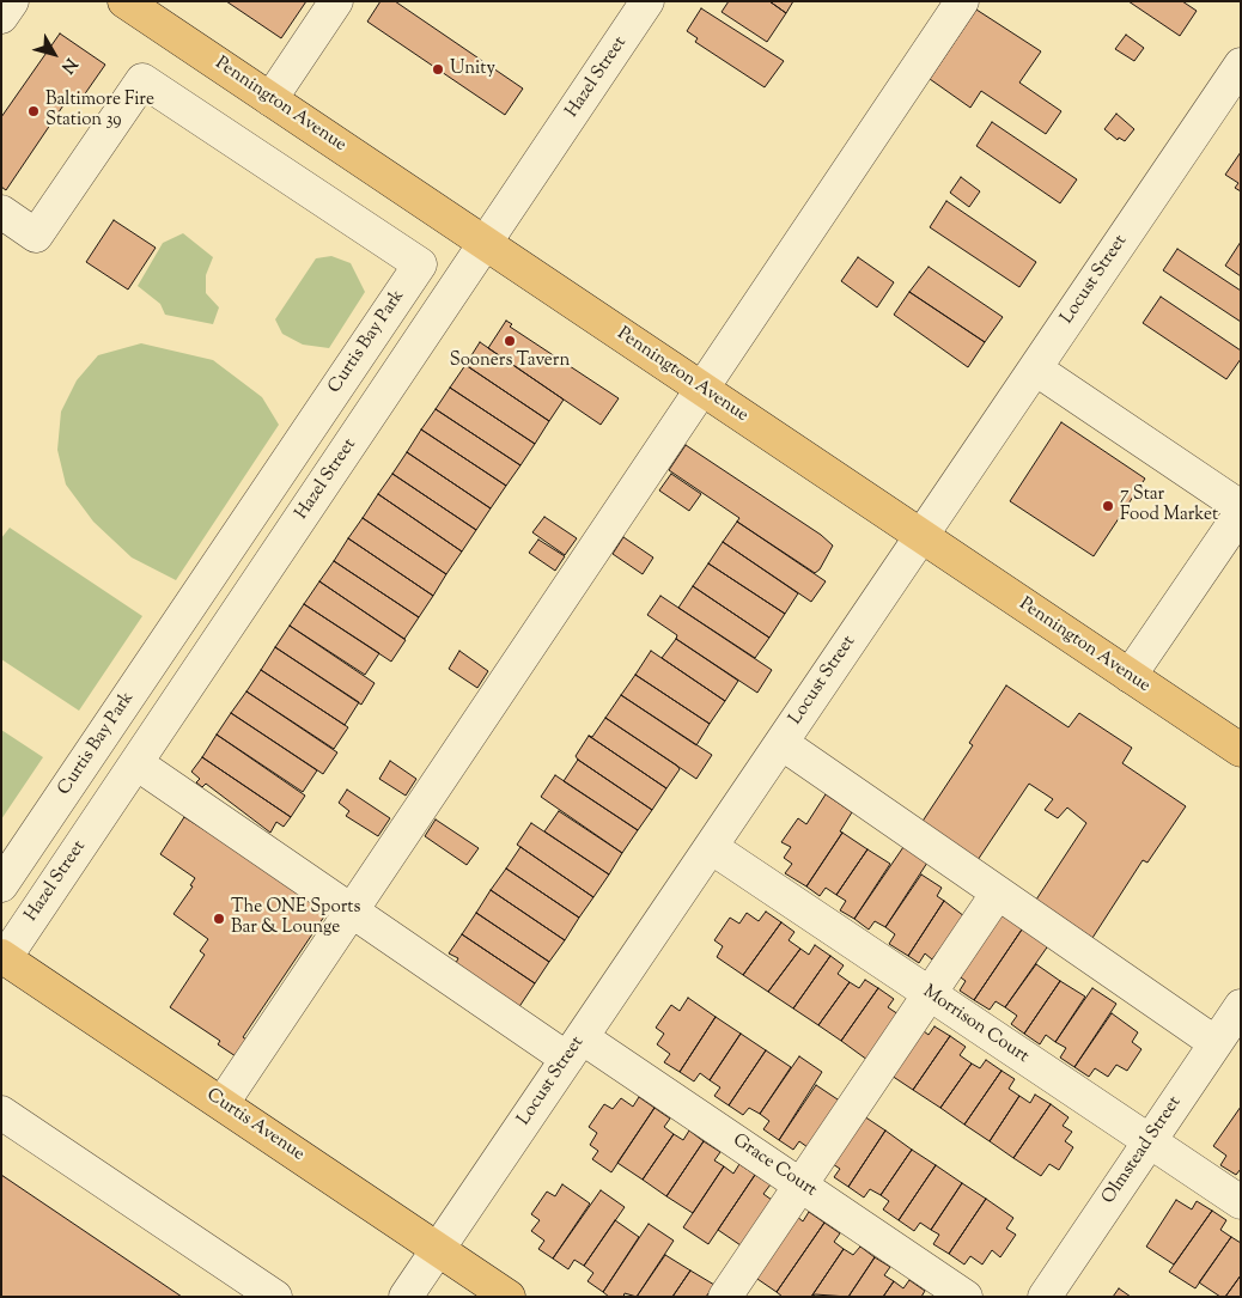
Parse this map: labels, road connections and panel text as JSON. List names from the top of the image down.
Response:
{
  "streets": {
    "main road": ["Pennington Avenue", "Curtis Avenue"],
    "street": [
      "Hazel Street",
      "Locust Street",
      "Curtis Bay Park",
      "Morrison Court",
      "Olmstead Street",
      "Grace Court"
    ]
  },
  "crossings": [
    ["Hazel Street", "Pennington Avenue"],
    ["Hazel Street", "Curtis Avenue"],
    ["Hazel Street", "Grace Court"],
    ["Pennington Avenue", "Locust Street"],
    ["Locust Street", "Morrison Court"],
    ["Locust Street", "Curtis Avenue"],
    ["Locust Street", "Grace Court"],
    ["Morrison Court", "Olmstead Street"]
  ],
  "places": [
    "Unity",
    "Baltimore Fire Station 39",
    "Sooners Tavern",
    "7 Star Food Market",
    "The ONE Sports Bar & Lounge"
  ],
  "north": "bottom right"
}
